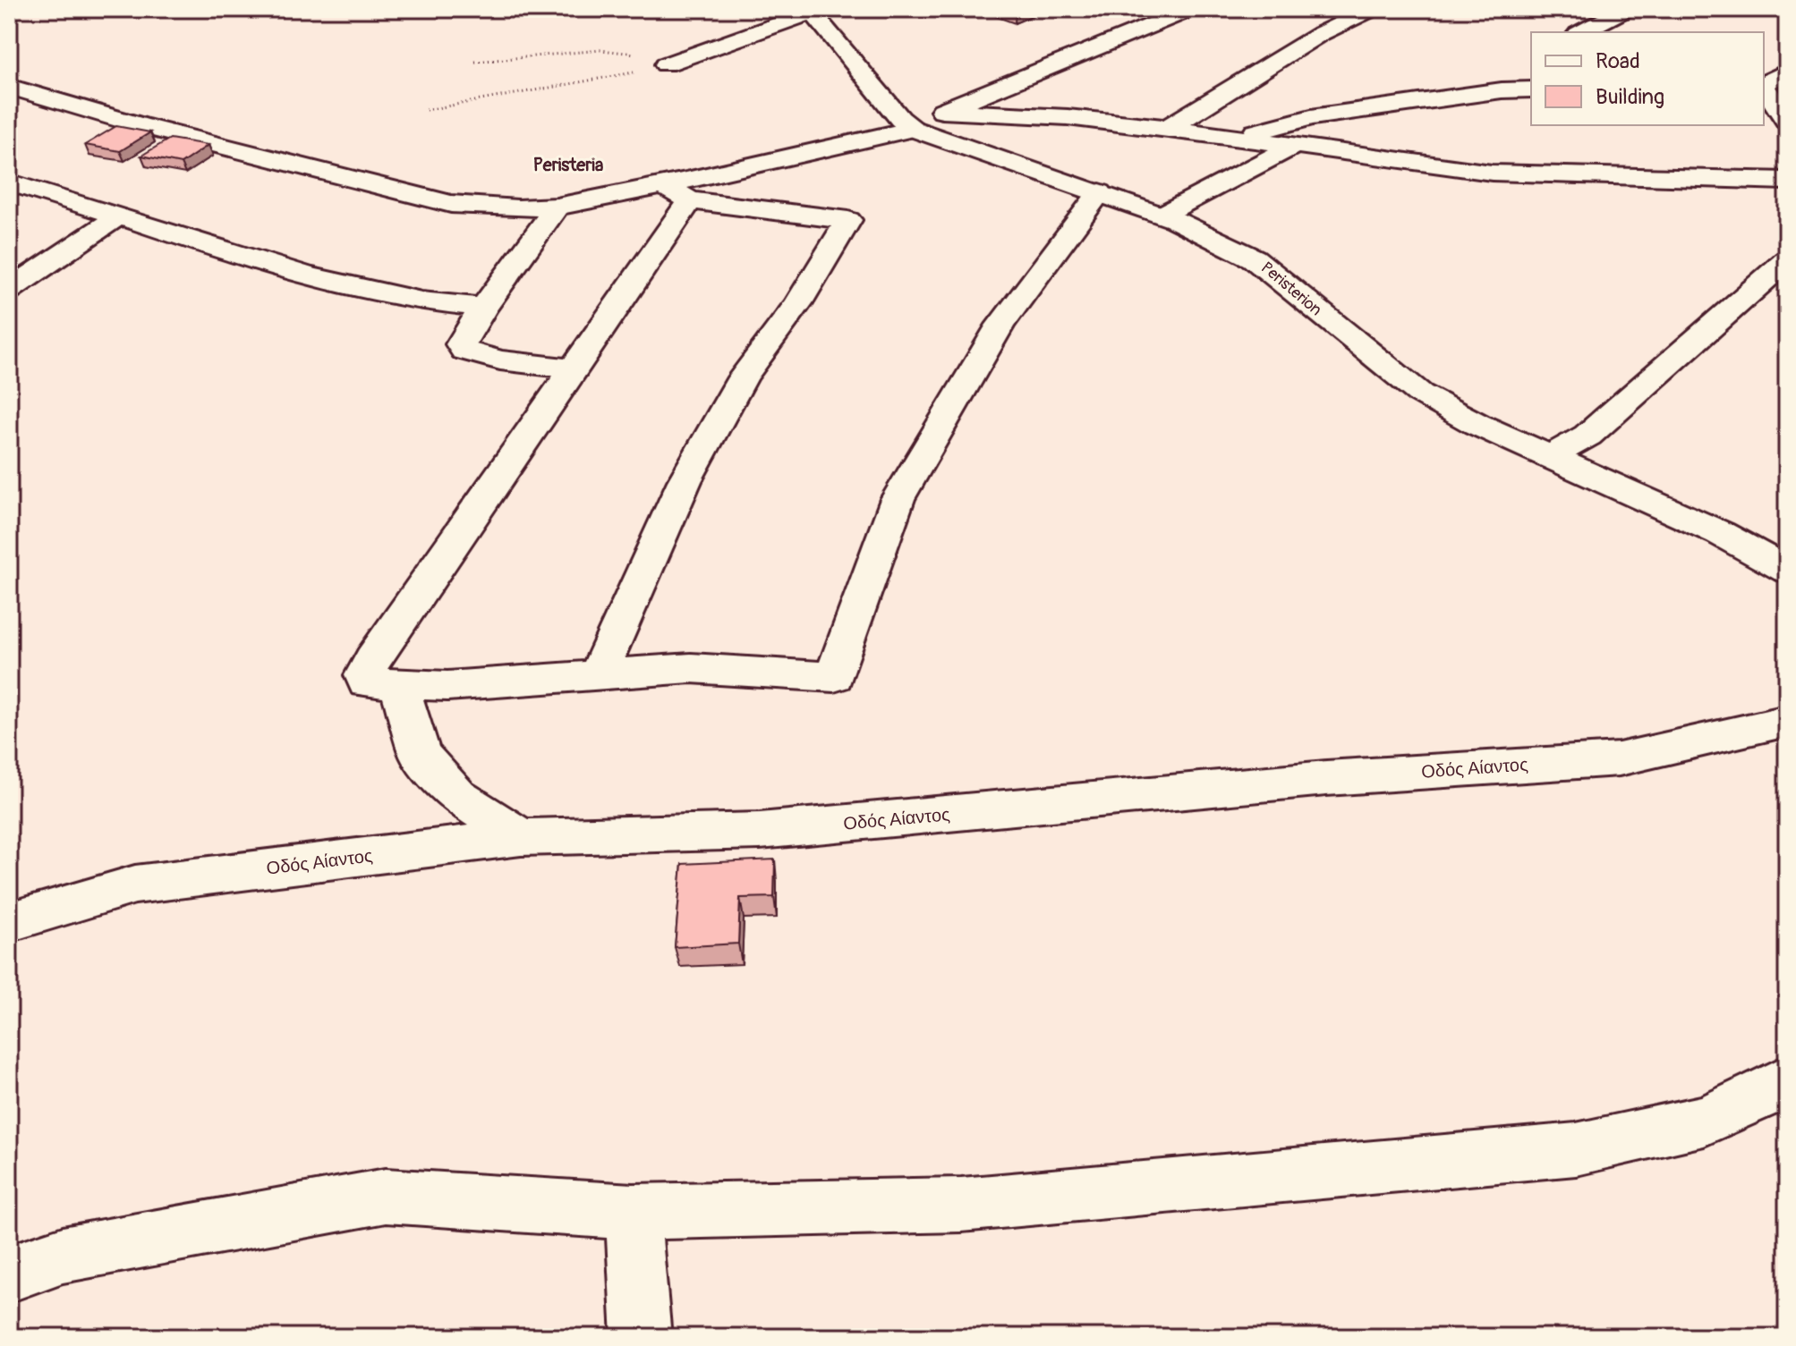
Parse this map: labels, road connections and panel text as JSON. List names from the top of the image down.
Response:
{
  "streets": {
    "street": ["Peristerion", "Οδός Αίαντος"]
  },
  "districts": ["Peristeria"],
  "legend": ["Road", "Building"]
}
